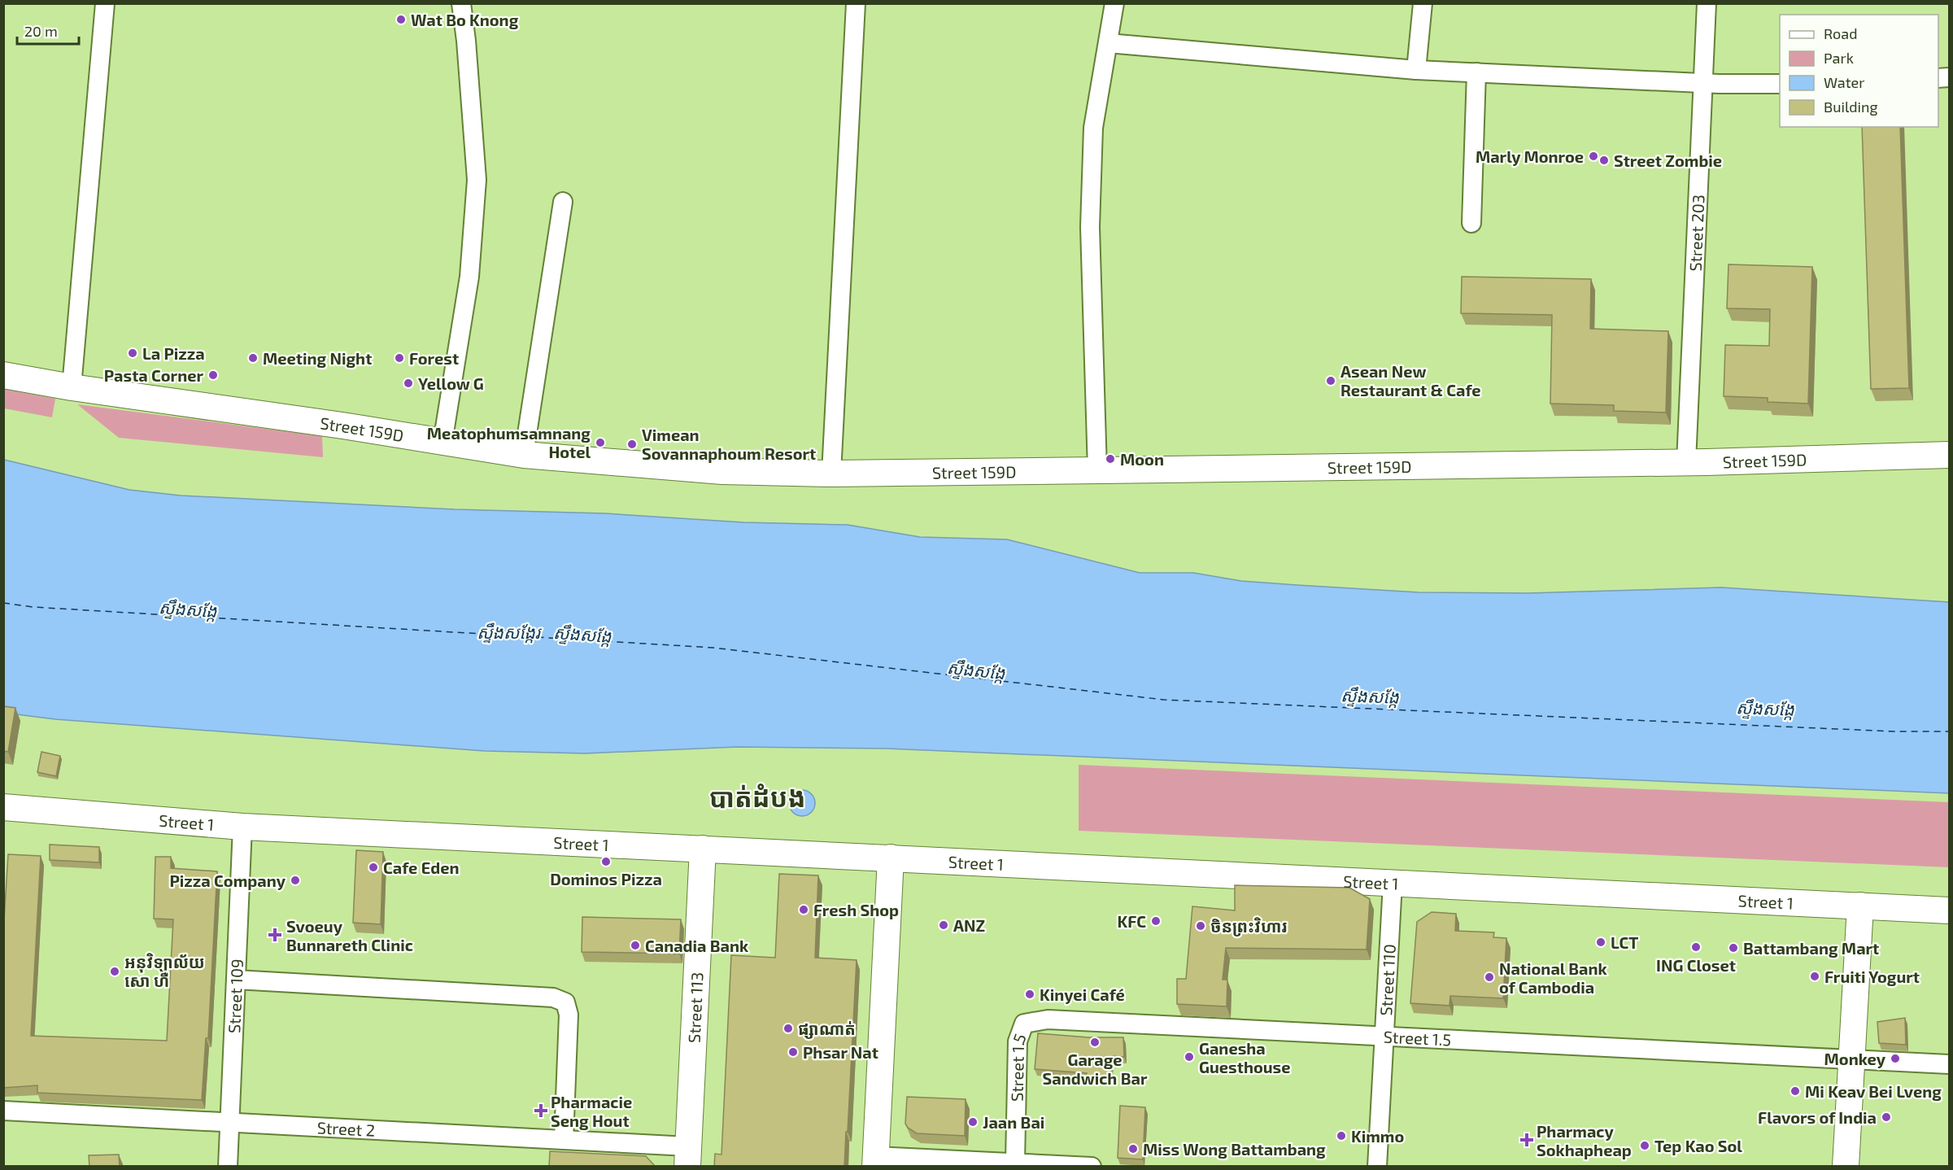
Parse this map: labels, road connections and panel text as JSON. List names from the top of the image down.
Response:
{
  "streets": {
    "street": [
      "Street 203",
      "Street 159D",
      "Street 1",
      "Street 110",
      "Street 109",
      "Street 113",
      "Street 1.5",
      "Street 2"
    ]
  },
  "crossings": [
    ["Street 203", "Street 159D"],
    ["Street 1", "Street 110"],
    ["Street 1", "Street 109"],
    ["Street 1", "Street 113"],
    ["Street 110", "Street 1.5"],
    ["Street 109", "Street 2"],
    ["Street 113", "Street 2"]
  ],
  "districts": ["បាត់ដំបង"],
  "water": ["ស្ទឹងសង្កែ", "ស្ទឹងសង្កែរ"],
  "places": {
    "other": [
      "Wat Bo Knong",
      "Marly Monroe",
      "Street Zombie",
      "La Pizza",
      "Meeting Night",
      "Forest",
      "Pasta Corner",
      "Asean New Restaurant & Cafe",
      "Yellow G",
      "Meatophumsamnang Hotel",
      "Vimean Sovannaphoum Resort",
      "Moon",
      "Dominos Pizza",
      "Cafe Eden",
      "Pizza Company",
      "Fresh Shop",
      "KFC",
      "ANZ",
      "ចិនព្រះវិហារ",
      "LCT",
      "Canadia Bank",
      "ING Closet",
      "Battambang Mart",
      "អនុវិទ្យាល័យ សោ ហឺ",
      "Fruiti Yogurt",
      "National Bank of Cambodia",
      "Kinyei Café",
      "ផ្សាណាត់",
      "Garage Sandwich Bar",
      "Phsar Nat",
      "Ganesha Guesthouse",
      "Monkey",
      "Mi Keav Bei Lveng",
      "Flavors of India",
      "Jaan Bai",
      "Kimmo",
      "Tep Kao Sol",
      "Miss Wong Battambang"
    ],
    "health": ["Svoeuy Bunnareth Clinic", "Pharmacie Seng Hout", "Pharmacy Sokhapheap"]
  },
  "legend": [
    "Road",
    "Park",
    "Water",
    "Building"
  ],
  "scale_bar": "20 m"
}
